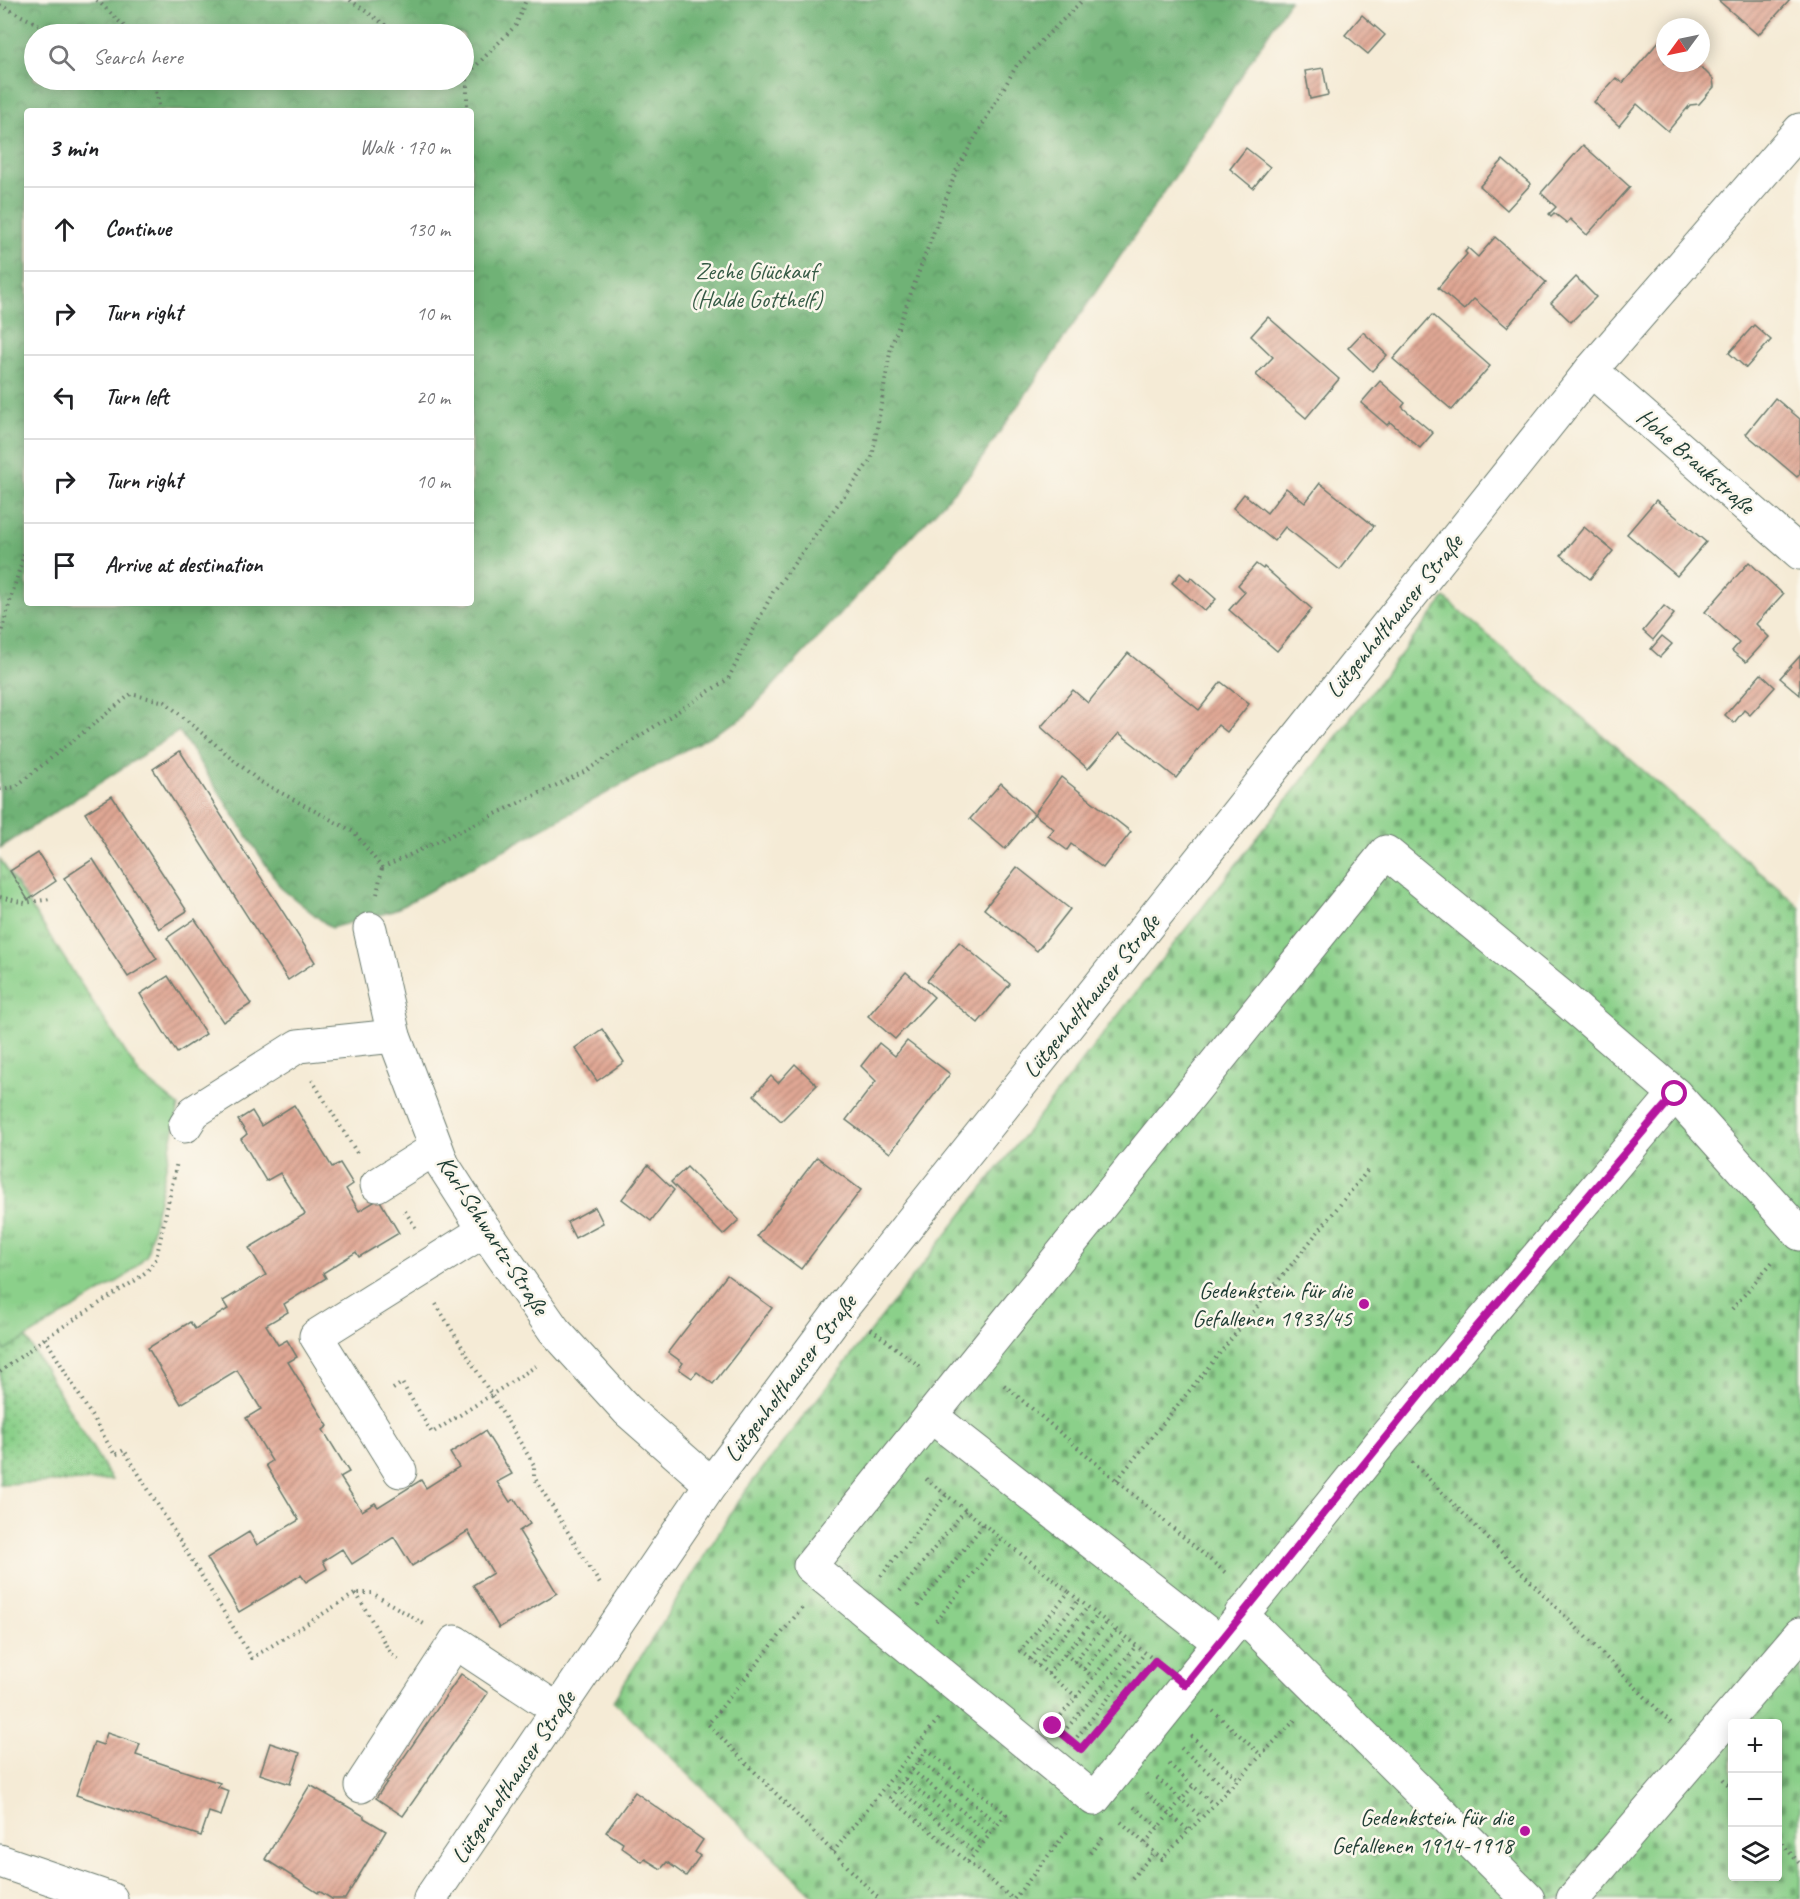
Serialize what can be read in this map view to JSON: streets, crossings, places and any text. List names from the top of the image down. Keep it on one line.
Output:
{"streets":{"street":["Hohe Braukstraße","Lütgenholthauser Straße","Karl-Schwartz-Straße"]},"crossings":[["Hohe Braukstraße","Lütgenholthauser Straße"],["Lütgenholthauser Straße","Karl-Schwartz-Straße"]],"parks":["Zeche Glückauf (Halde Gotthelf)"],"places":["Gedenkstein für die Gefallenen 1933/45","Gedenkstein für die Gefallenen 1914-1918"],"north":"bottom left","page":{"search":"Search here","heading":["3 min","Walk · 170 m"],"list":[["Continue","130 m"],["Turn right","10 m"],["Turn left","20 m"],["Turn right","10 m"],"Arrive at destination"],"map_buttons":["+","−"]}}
